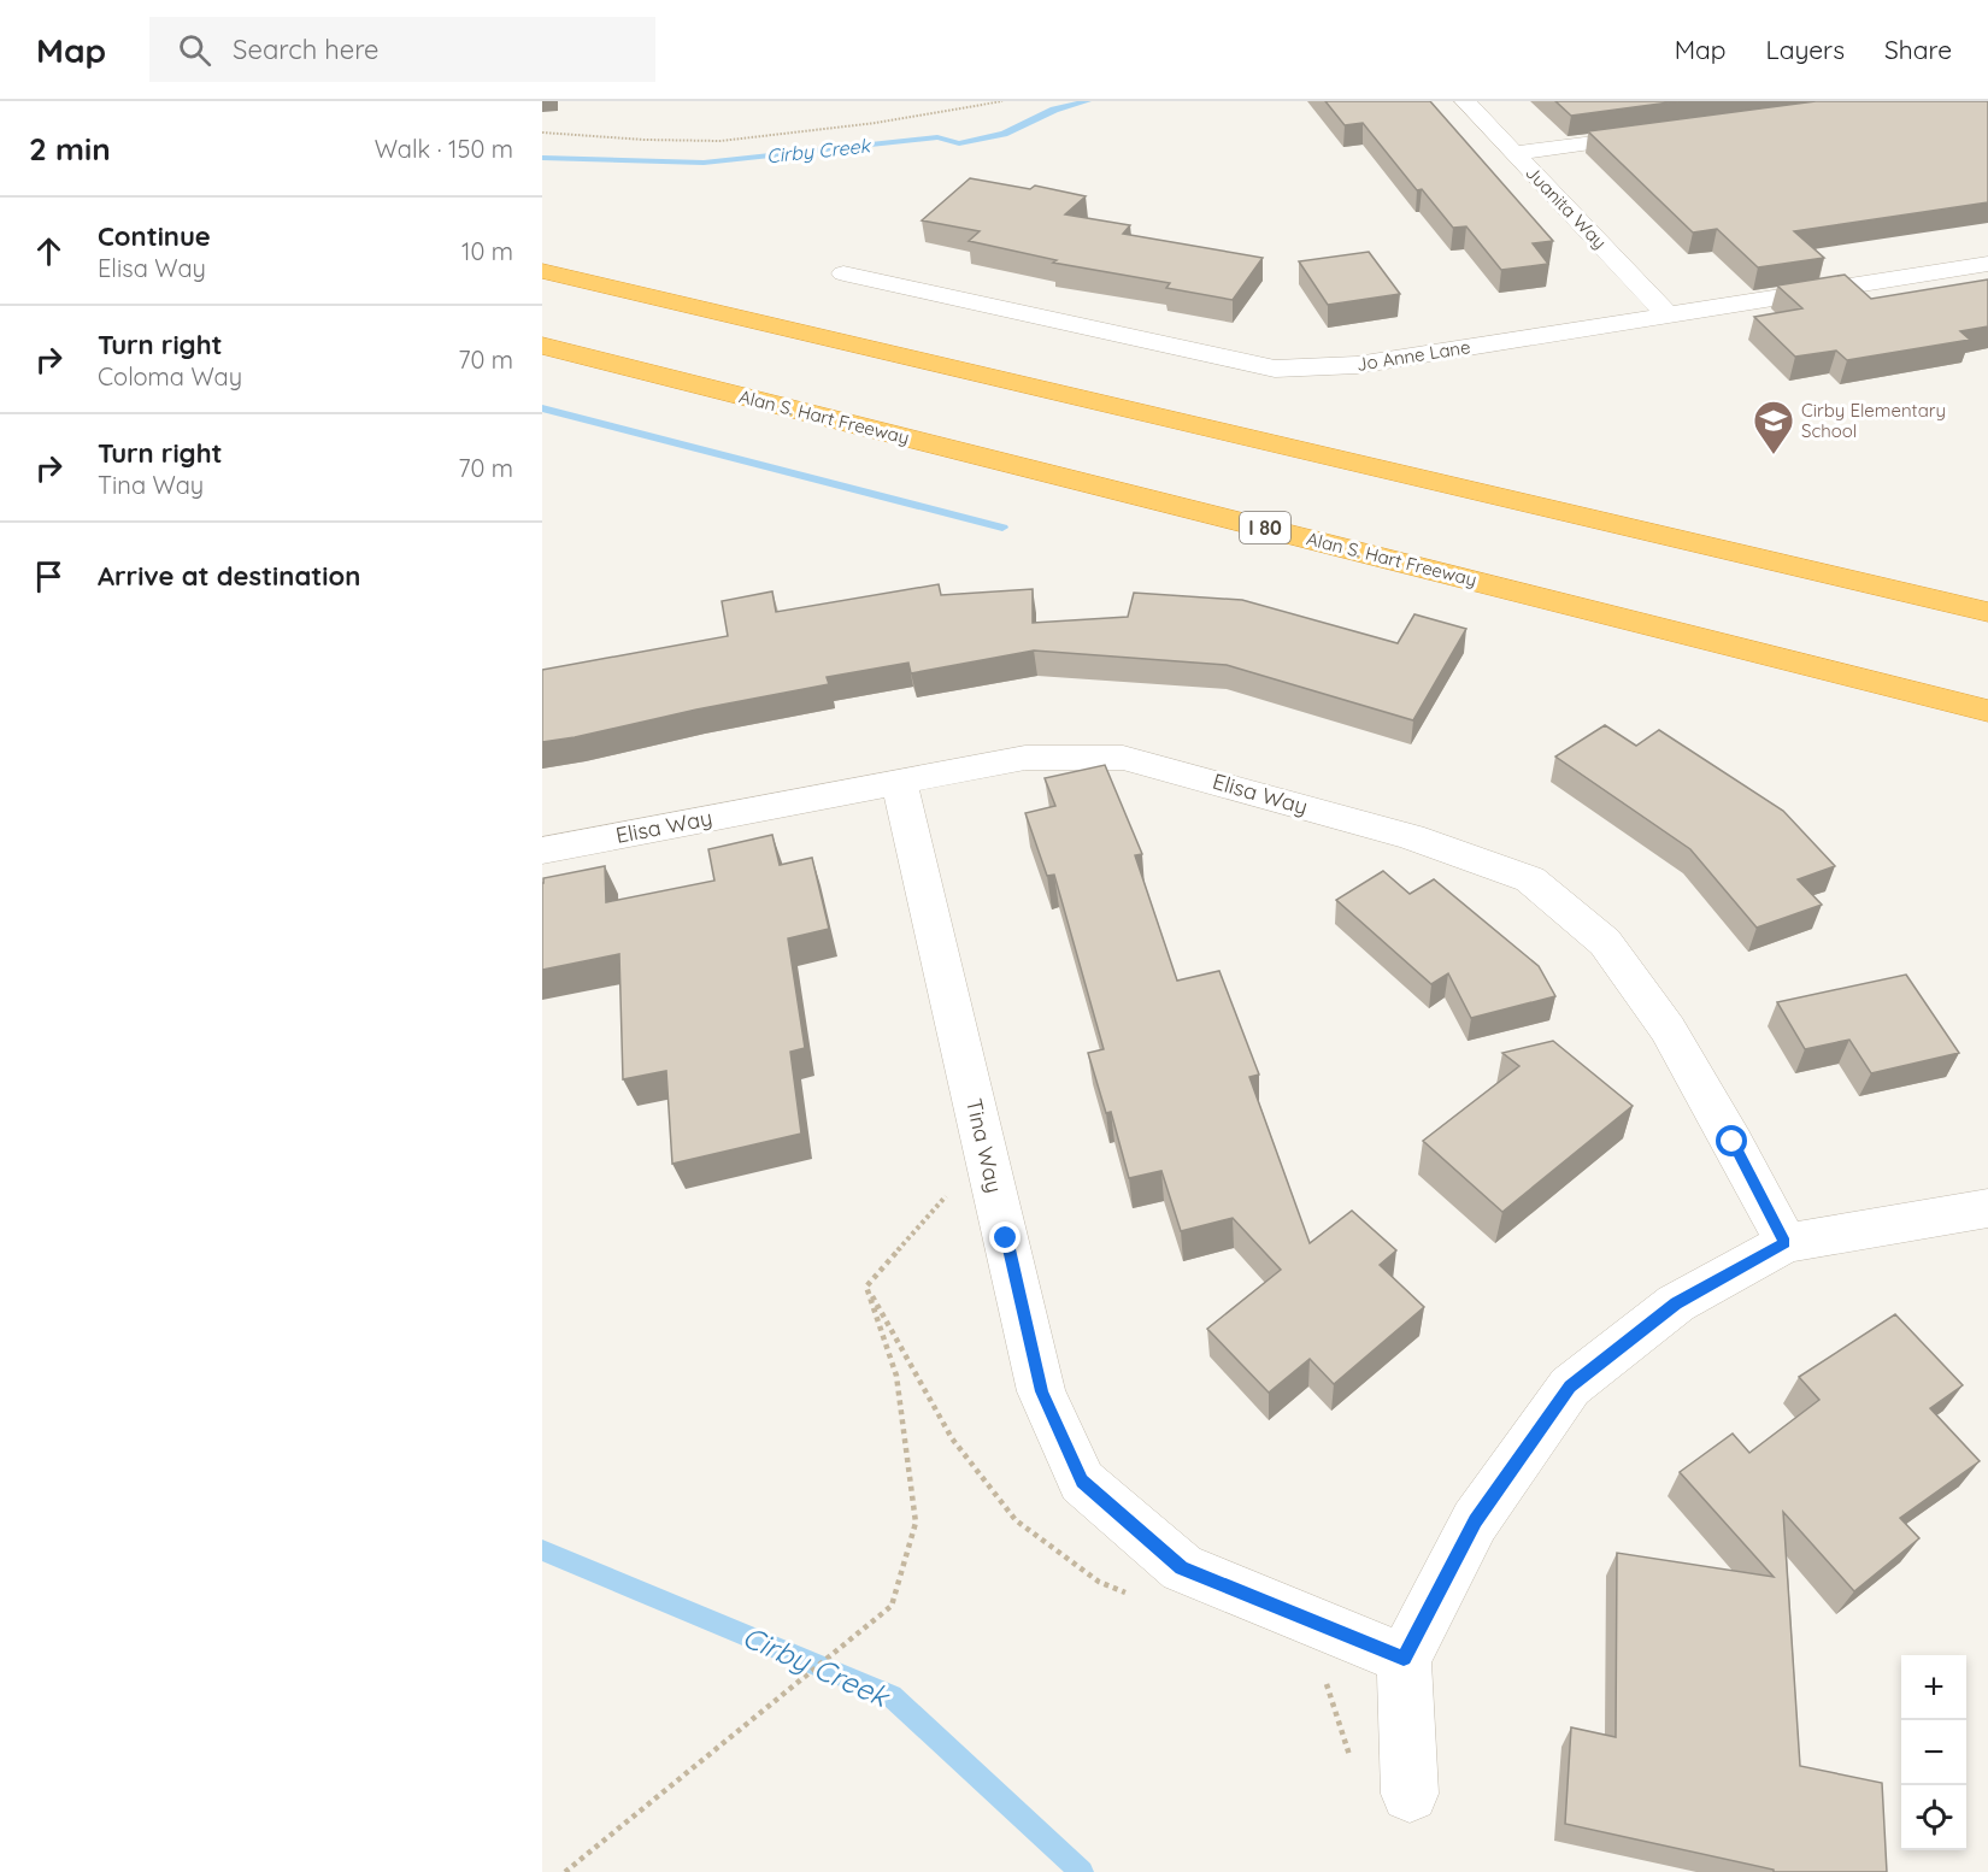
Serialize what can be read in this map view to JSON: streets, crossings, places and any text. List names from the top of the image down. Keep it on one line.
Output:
{"streets":{"highway":["Alan S. Hart Freeway","I 80"],"street":["Juanita Way","Jo Anne Lane","Elisa Way","Tina Way"]},"crossings":[["Juanita Way","Jo Anne Lane"],["Elisa Way","Tina Way"]],"water":["Cirby Creek"],"places":{"school or university":["Cirby Elementary School"]},"page":{"header":"Map","search":"Search here","nav":["Map","Layers","Share"],"heading":["2 min","Walk · 150 m"],"list":[["Continue","Elisa Way","10 m"],["Turn right","Coloma Way","70 m"],["Turn right","Tina Way","70 m"],"Arrive at destination"],"map_buttons":["+","−"]}}
